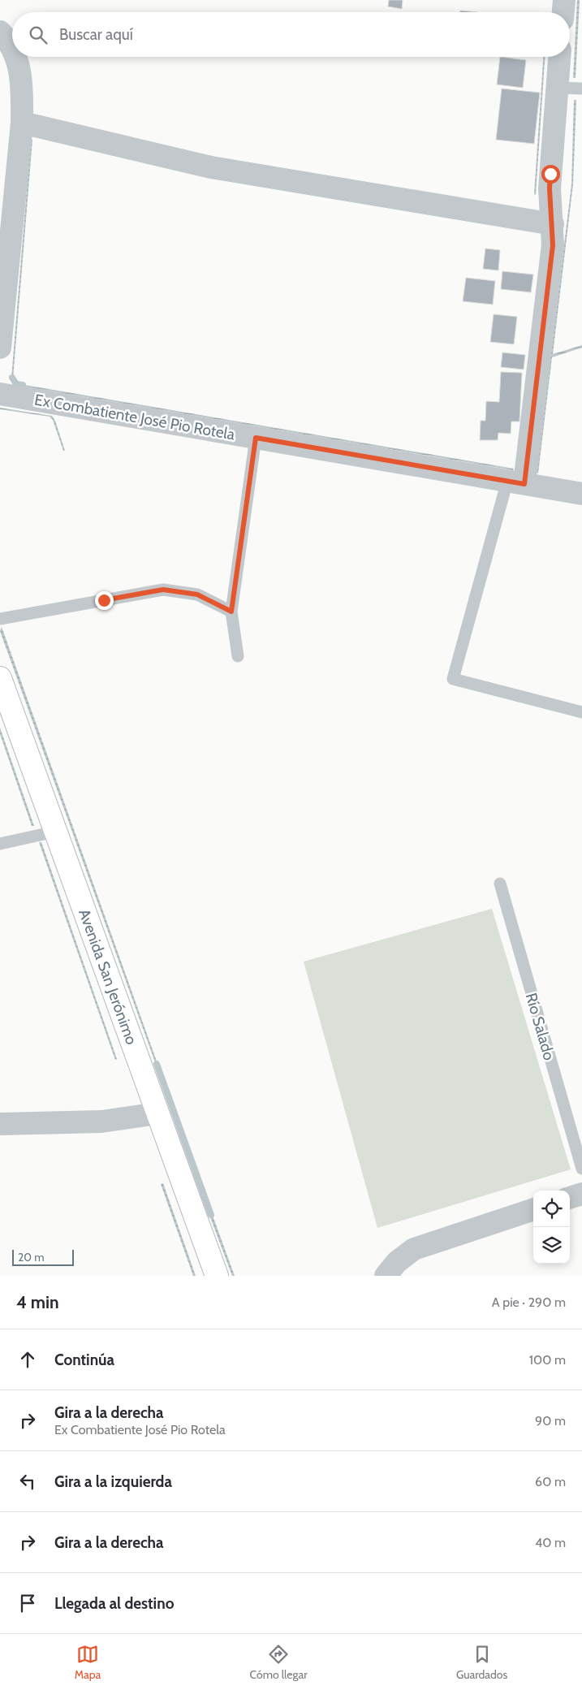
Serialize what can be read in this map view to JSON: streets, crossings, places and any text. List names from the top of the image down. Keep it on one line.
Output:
{"streets":{"street":["Ex Combatiente José Pio Rotela","Avenida San Jerónimo"],"lane":["Río Salado"]},"scale_bar":"20 m","page":{"search":"Buscar aquí","scale":"20 m","heading":["4 min","A pie · 290 m"],"list":[["Continúa","100 m"],["Gira a la derecha","Ex Combatiente José Pio Rotela","90 m"],["Gira a la izquierda","60 m"],["Gira a la derecha","40 m"],"Llegada al destino"],"nav":["Mapa","Cómo llegar","Guardados"]}}
